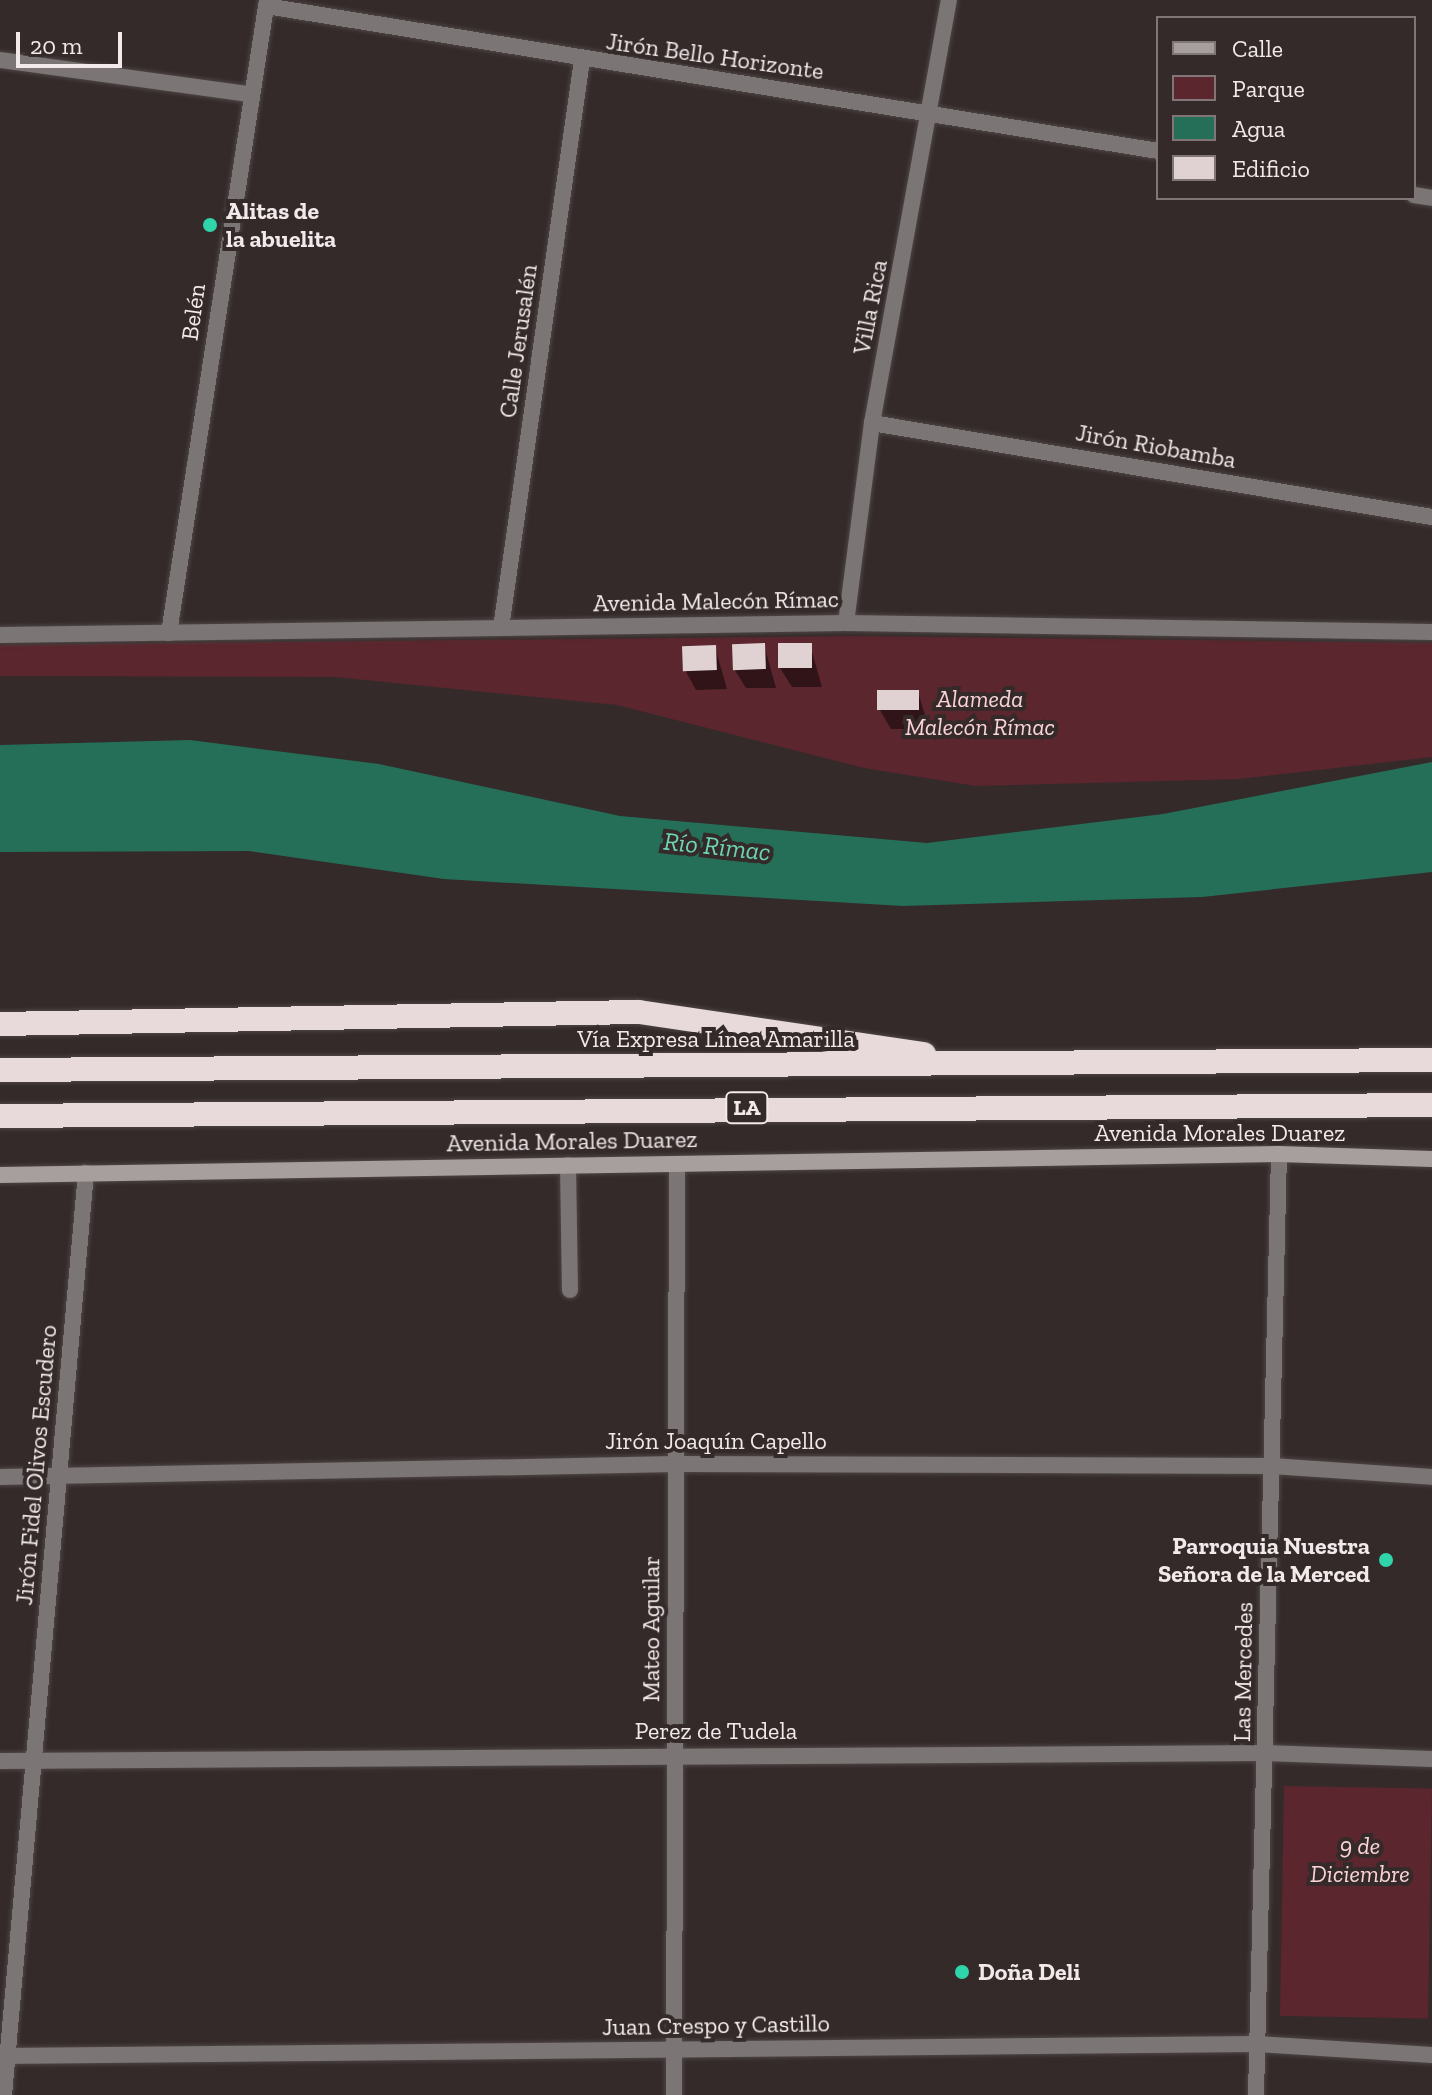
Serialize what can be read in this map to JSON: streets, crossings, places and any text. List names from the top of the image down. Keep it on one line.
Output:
{"streets":{"highway":["Vía Expresa Línea Amarilla","LA"],"main road":["Avenida Morales Duarez"],"street":["Jirón Bello Horizonte","Villa Rica","Belén","Calle Jerusalén","Jirón Riobamba","Avenida Malecón Rímac","Jirón Joaquín Capello","Jirón Fidel Olivos Escudero","Mateo Aguilar","Las Mercedes","Perez de Tudela","Juan Crespo y Castillo"]},"crossings":[["Jirón Bello Horizonte","Villa Rica"],["Jirón Bello Horizonte","Belén"],["Jirón Bello Horizonte","Calle Jerusalén"],["Villa Rica","Jirón Riobamba"],["Villa Rica","Avenida Malecón Rímac"],["Belén","Avenida Malecón Rímac"],["Calle Jerusalén","Avenida Malecón Rímac"],["Avenida Morales Duarez","Jirón Fidel Olivos Escudero"],["Avenida Morales Duarez","Mateo Aguilar"],["Avenida Morales Duarez","Las Mercedes"],["Jirón Joaquín Capello","Jirón Fidel Olivos Escudero"],["Jirón Joaquín Capello","Mateo Aguilar"],["Jirón Joaquín Capello","Las Mercedes"],["Jirón Fidel Olivos Escudero","Perez de Tudela"],["Jirón Fidel Olivos Escudero","Juan Crespo y Castillo"],["Mateo Aguilar","Perez de Tudela"],["Mateo Aguilar","Juan Crespo y Castillo"],["Las Mercedes","Perez de Tudela"],["Las Mercedes","Juan Crespo y Castillo"]],"water":["Río Rímac"],"parks":["Alameda Malecón Rímac","9 de Diciembre"],"places":["Alitas de la abuelita","Parroquia Nuestra Señora de la Merced","Doña Deli"],"legend":["Calle","Parque","Agua","Edificio"],"scale_bar":"20 m"}
